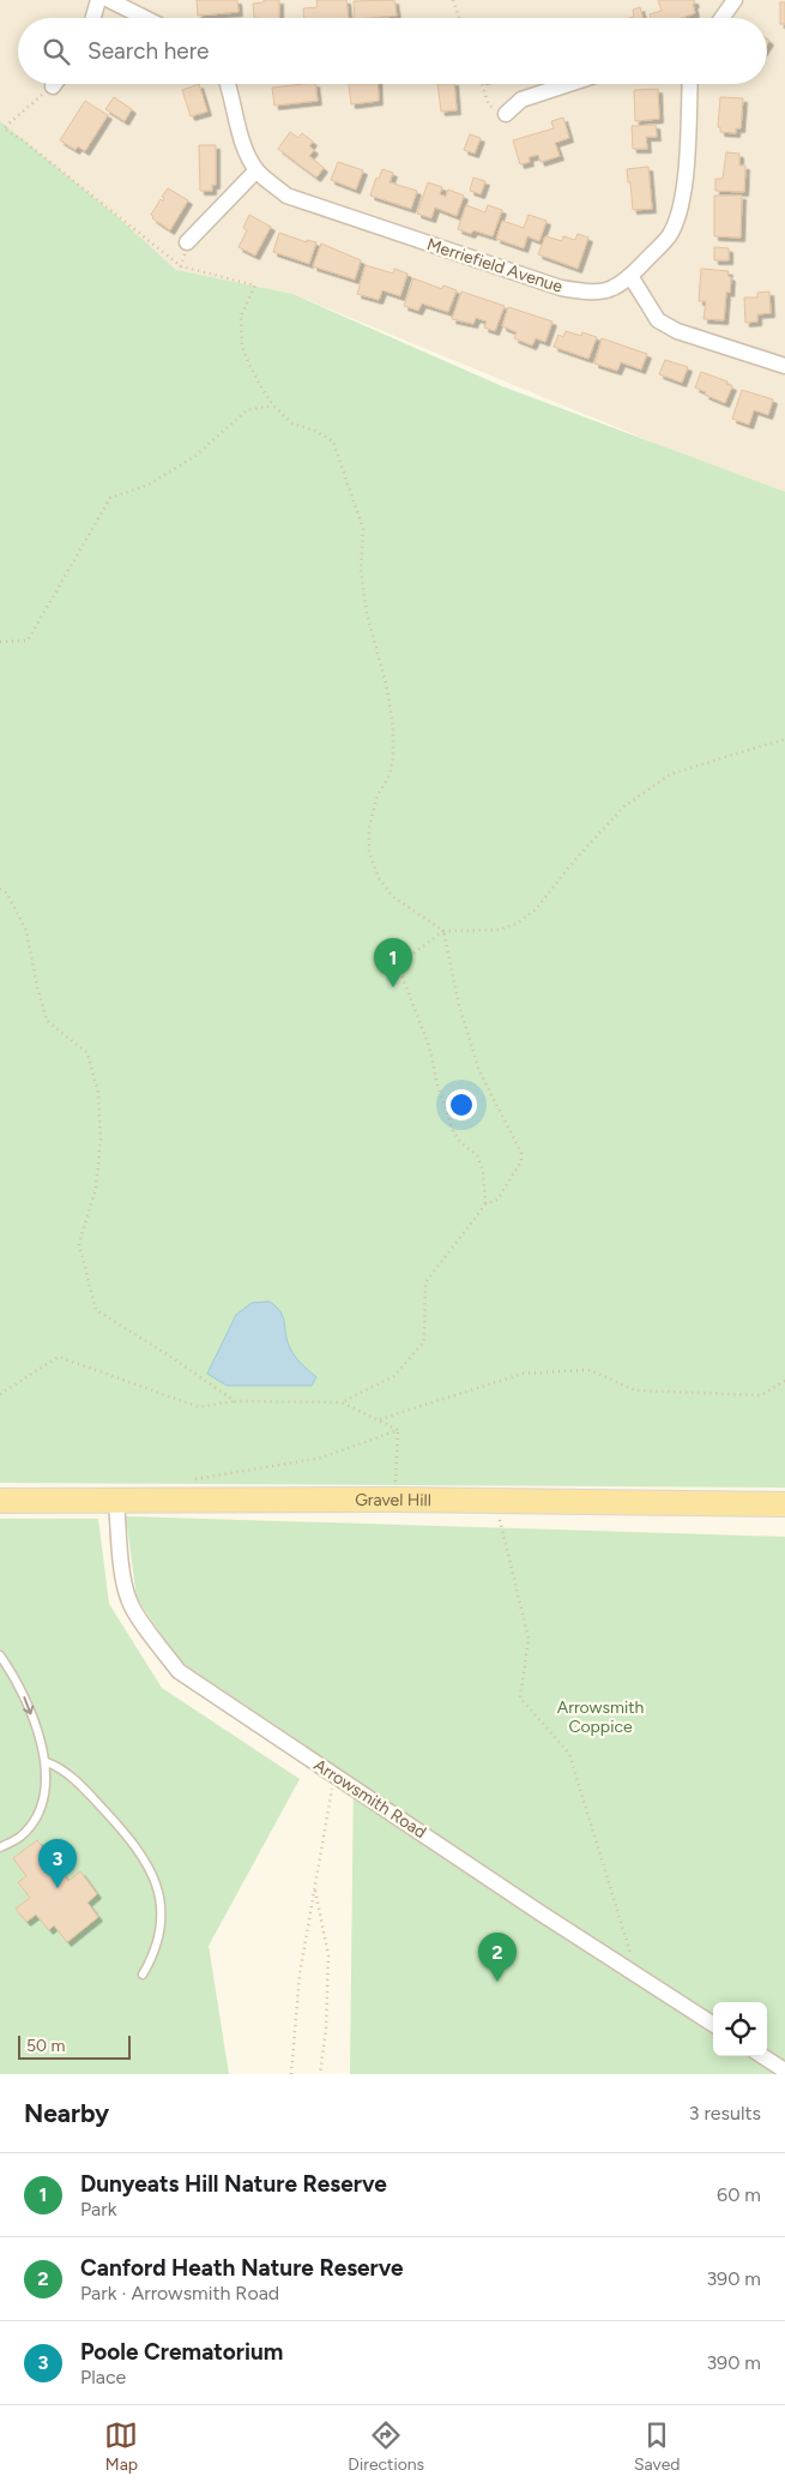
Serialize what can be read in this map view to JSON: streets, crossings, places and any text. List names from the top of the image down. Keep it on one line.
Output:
{"streets":{"main road":["Gravel Hill"],"street":["Merriefield Avenue","Arrowsmith Road"]},"crossings":[["Gravel Hill","Arrowsmith Road"]],"parks":["Arrowsmith Coppice"],"scale_bar":"50 m","page":{"search":"Search here","pins":["1","3","2"],"scale":"50 m","heading":["Nearby","3 results"],"list":[{"mark":"1","name":"Dunyeats Hill Nature Reserve","note":"Park","value":"60 m"},{"mark":"2","name":"Canford Heath Nature Reserve","note":"Park · Arrowsmith Road","value":"390 m"},{"mark":"3","name":"Poole Crematorium","note":"Place","value":"390 m"}],"nav":["Map","Directions","Saved"]}}
